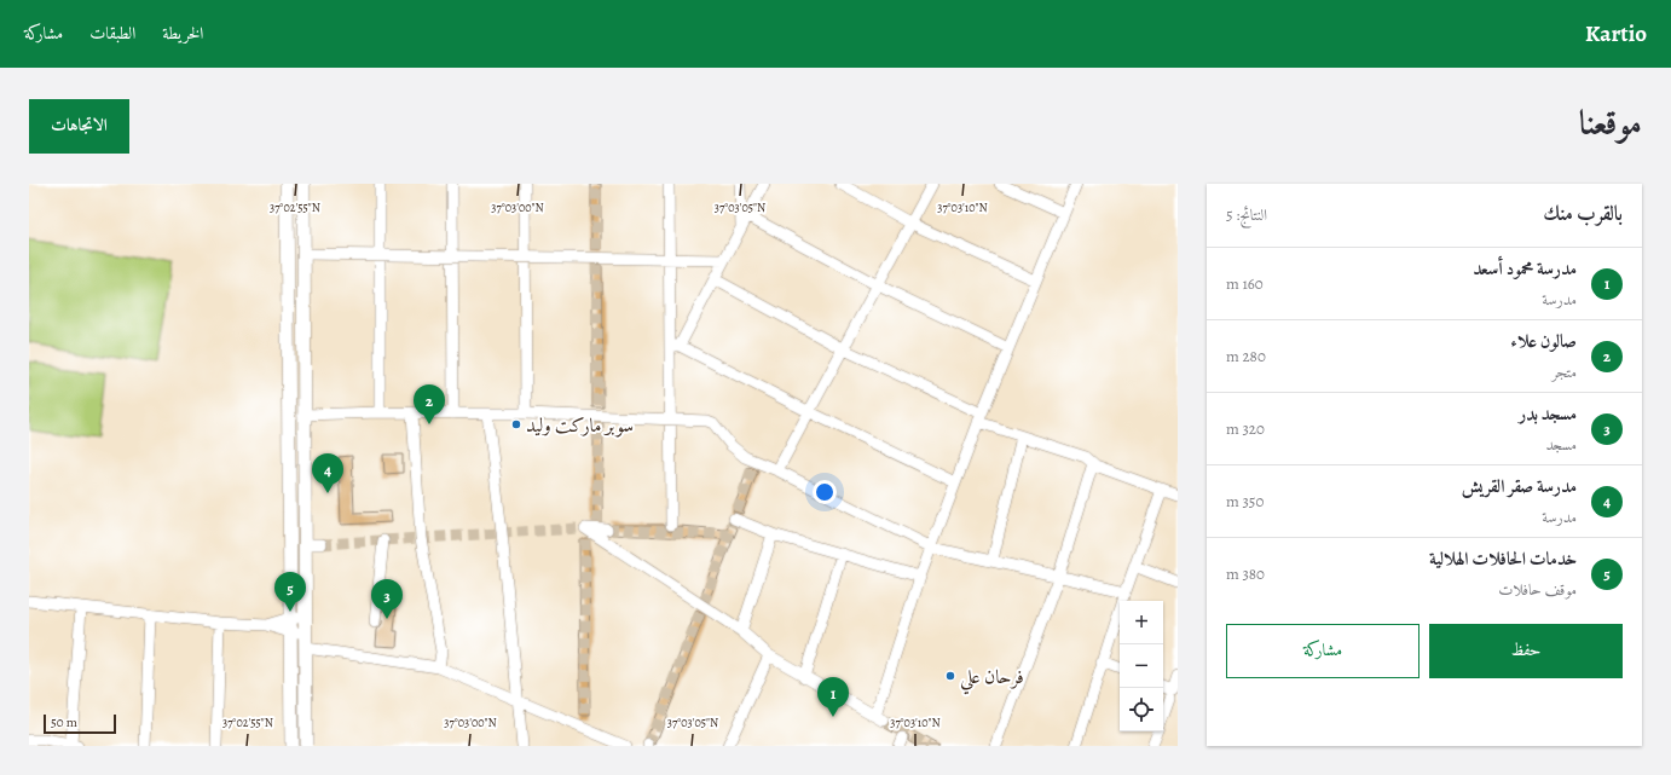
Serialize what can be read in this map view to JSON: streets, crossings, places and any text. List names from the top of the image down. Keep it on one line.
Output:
{"places":["سوبر ماركت وليد","فرحان علي"],"scale_bar":"50 m","page":{"header":"Kartio","nav":["الخريطة","الطبقات","مشاركة"],"title":"موقعنا","buttons":["الاتجاهات",["حفظ","مشاركة"]],"heading":["بالقرب منك","النتائج: 5"],"list":[{"mark":"1","name":"مدرسة محمود أسعد","note":"مدرسة","value":"160 m"},{"mark":"2","name":"صالون علاء","note":"متجر","value":"280 m"},{"mark":"3","name":"مسجد بدر","note":"مسجد","value":"320 m"},{"mark":"4","name":"مدرسة صقر القريش","note":"مدرسة","value":"350 m"},{"mark":"5","name":"خدمات الحافلات الهلالية","note":"موقف حافلات","value":"380 m"}],"pins":["2","4","5","3","1"],"map_buttons":["+","−"],"scale":"50 m"},"coordinates":["37°02'55\"N","37°03'00\"N","37°03'05\"N","37°03'10\"N"]}
